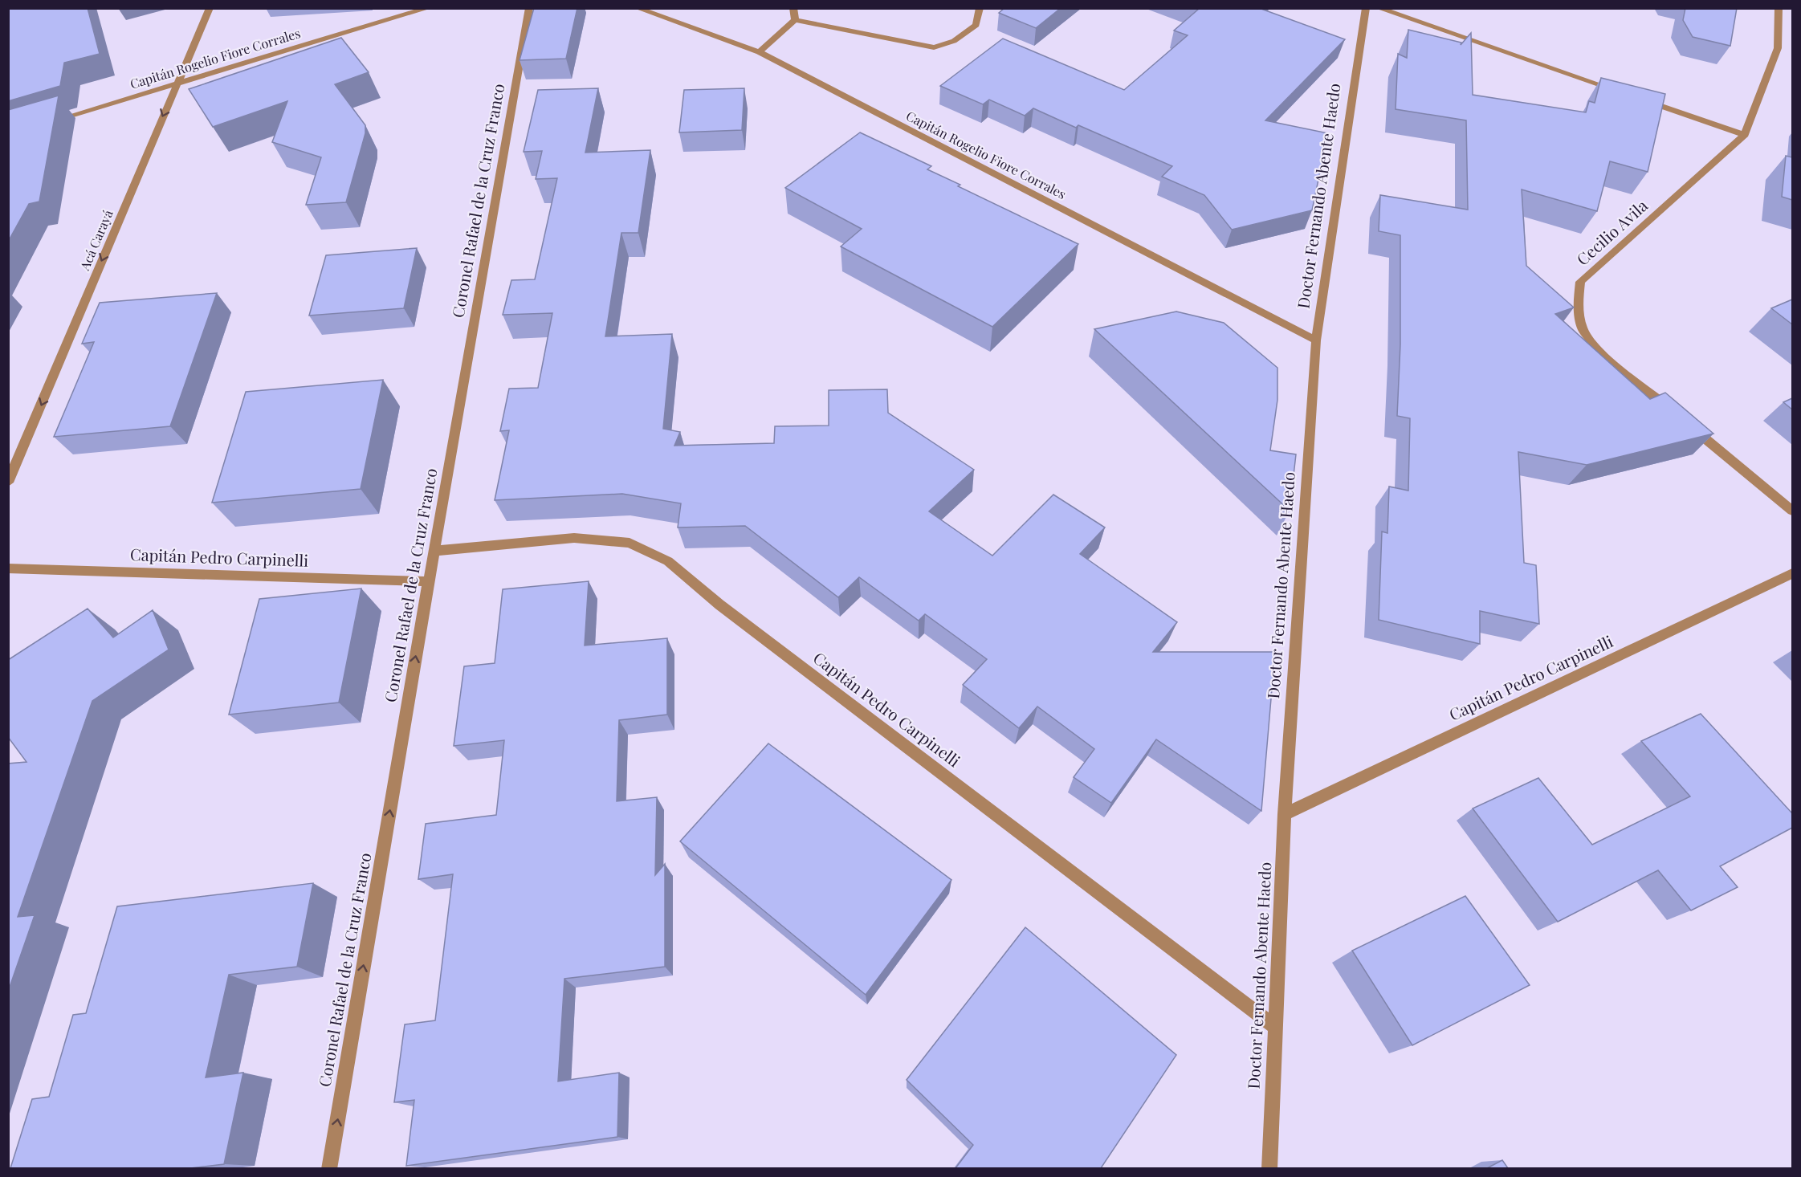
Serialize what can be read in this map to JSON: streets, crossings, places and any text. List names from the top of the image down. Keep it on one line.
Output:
{"streets":{"street":["Capitán Rogelio Fiore Corrales","Doctor Fernando Abente Haedo","Coronel Rafael de la Cruz Franco","Cecilio Avila","Acá Carayá","Capitán Pedro Carpinelli"]},"crossings":[["Capitán Rogelio Fiore Corrales","Doctor Fernando Abente Haedo"],["Capitán Rogelio Fiore Corrales","Acá Carayá"],["Doctor Fernando Abente Haedo","Capitán Pedro Carpinelli"],["Coronel Rafael de la Cruz Franco","Capitán Pedro Carpinelli"]],"one_way":["Coronel Rafael de la Cruz Franco","Acá Carayá"]}
